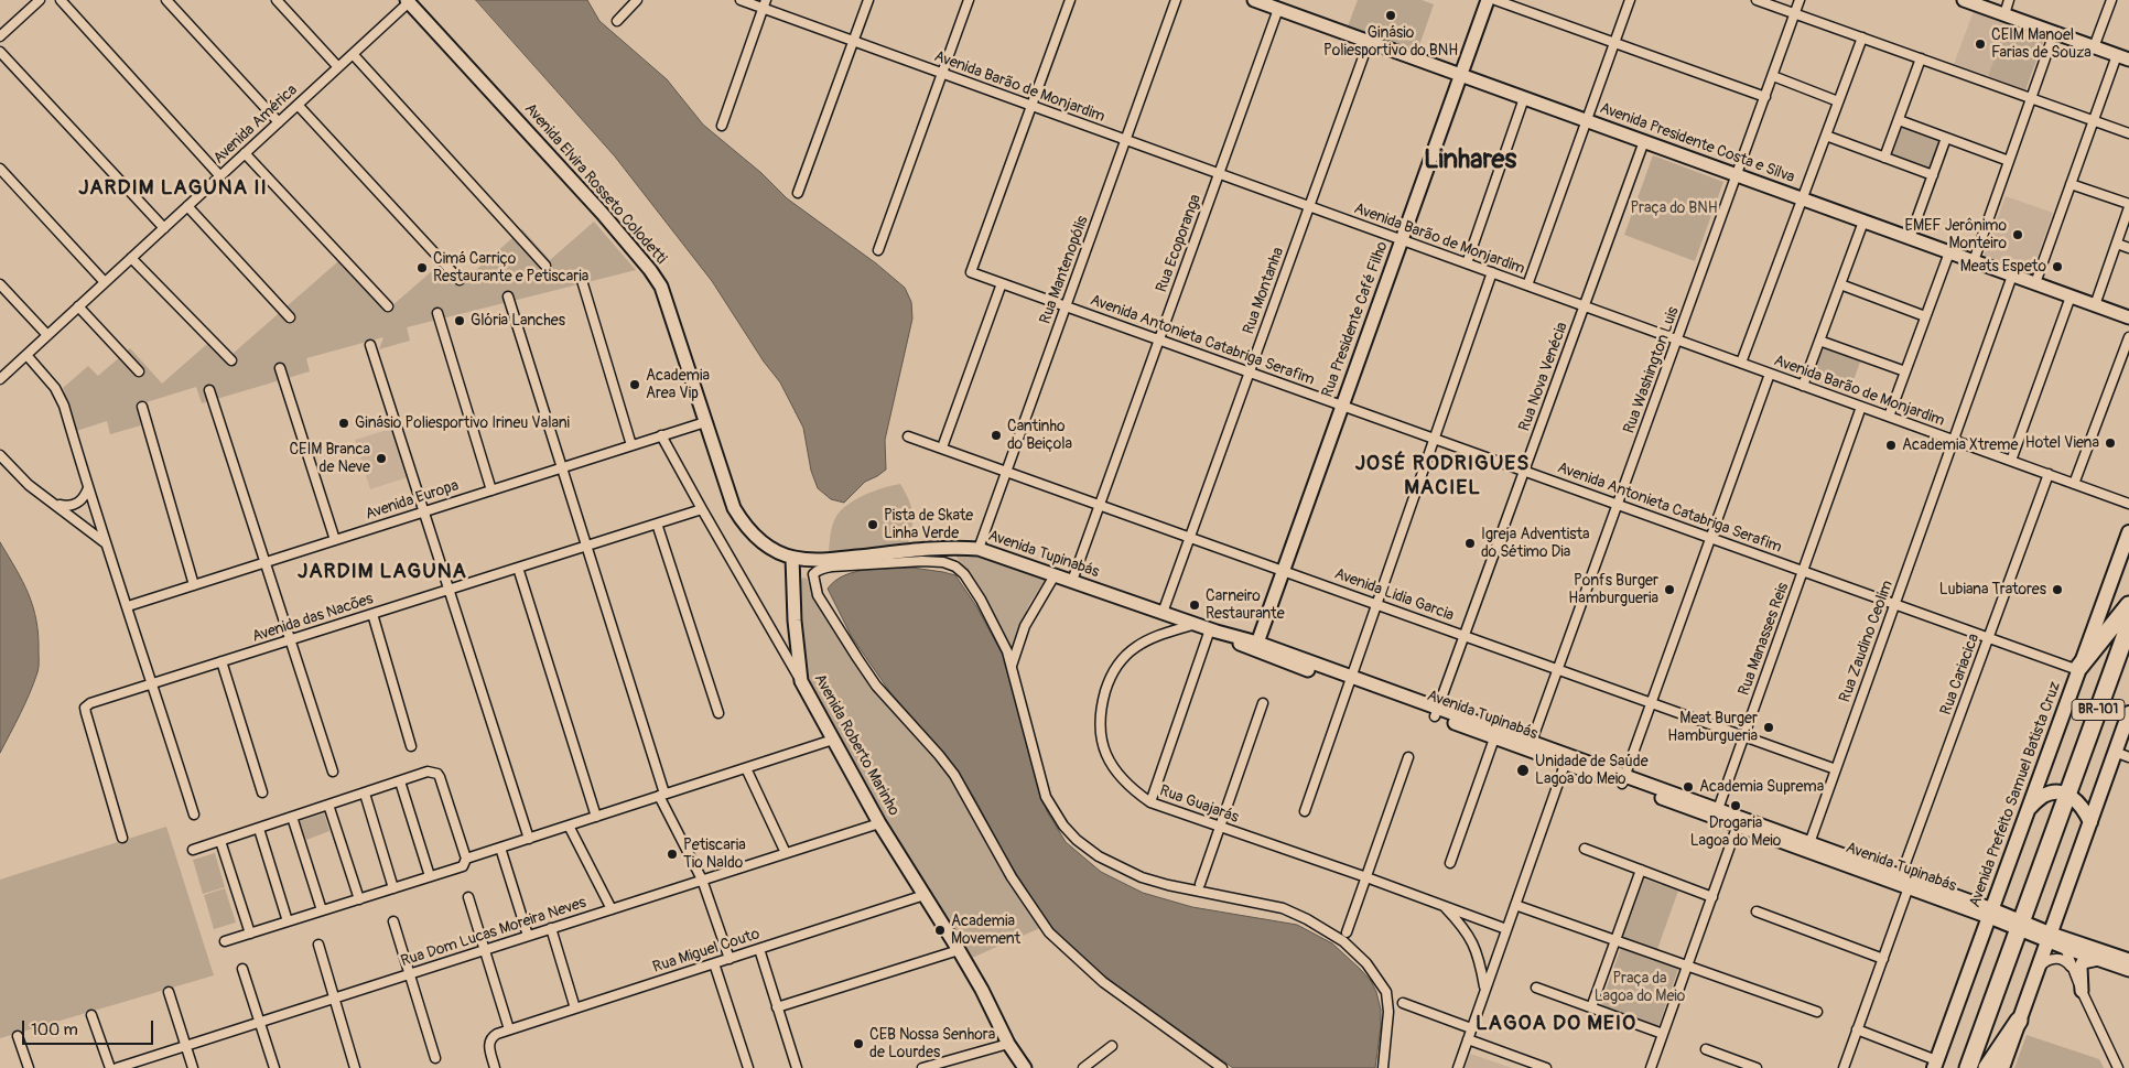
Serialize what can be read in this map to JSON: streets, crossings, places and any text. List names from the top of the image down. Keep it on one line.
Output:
{"streets":{"highway":["BR-101"],"main road":["Avenida Presidente Costa e Silva","Avenida Elvira Rosseto Colodetti","Rua Presidente Café Filho","Avenida Tupinabás","Avenida Roberto Marinho","Avenida Prefeito Samuel Batista Cruz"],"street":["Avenida Barão de Monjardim","Avenida América","Rua Ecoporanga","Rua Mantenopólis","Rua Montanha","Avenida Antonieta Catabriga Serafim","Rua Washington Luis","Rua Nova Venécia","Avenida Europa","Avenida Lidia Garcia","Avenida das Nacões","Rua Manasses Reis","Rua Zaudino Ceolim","Rua Cariacica","Rua Guajarás","Rua Dom Lucas Moreira Neves","Rua Miguel Couto"]},"crossings":[["Avenida Barão de Monjardim","Rua Ecoporanga"],["Avenida Barão de Monjardim","Rua Mantenopólis"],["Avenida Barão de Monjardim","Rua Montanha"],["Avenida Barão de Monjardim","Rua Presidente Café Filho"],["Avenida Barão de Monjardim","Avenida Antonieta Catabriga Serafim"],["Avenida Barão de Monjardim","Rua Washington Luis"],["Avenida Barão de Monjardim","Rua Nova Venécia"],["Avenida Barão de Monjardim","Rua Manasses Reis"],["Avenida Barão de Monjardim","Rua Zaudino Ceolim"],["Avenida Barão de Monjardim","Rua Cariacica"],["Avenida América","Avenida Elvira Rosseto Colodetti"],["Avenida Presidente Costa e Silva","Rua Ecoporanga"],["Avenida Presidente Costa e Silva","Rua Montanha"],["Avenida Presidente Costa e Silva","Rua Presidente Café Filho"],["Avenida Presidente Costa e Silva","Rua Washington Luis"],["Avenida Presidente Costa e Silva","Rua Nova Venécia"],["Avenida Presidente Costa e Silva","Rua Zaudino Ceolim"],["Avenida Elvira Rosseto Colodetti","Avenida Europa"],["Avenida Elvira Rosseto Colodetti","Avenida Tupinabás"],["Rua Ecoporanga","Avenida Antonieta Catabriga Serafim"],["Rua Ecoporanga","Avenida Tupinabás"],["Rua Ecoporanga","Avenida Lidia Garcia"],["Rua Mantenopólis","Avenida Antonieta Catabriga Serafim"],["Rua Mantenopólis","Avenida Tupinabás"],["Rua Mantenopólis","Avenida Lidia Garcia"],["Rua Montanha","Avenida Antonieta Catabriga Serafim"],["Rua Montanha","Avenida Tupinabás"],["Rua Montanha","Avenida Lidia Garcia"],["Rua Presidente Café Filho","Avenida Antonieta Catabriga Serafim"],["Rua Presidente Café Filho","Avenida Tupinabás"],["Rua Presidente Café Filho","Avenida Lidia Garcia"],["Avenida Antonieta Catabriga Serafim","Rua Washington Luis"],["Avenida Antonieta Catabriga Serafim","Rua Nova Venécia"],["Avenida Antonieta Catabriga Serafim","Rua Manasses Reis"],["Avenida Antonieta Catabriga Serafim","Rua Zaudino Ceolim"],["Avenida Antonieta Catabriga Serafim","Rua Cariacica"],["Avenida Antonieta Catabriga Serafim","Avenida Prefeito Samuel Batista Cruz"],["Rua Washington Luis","Avenida Tupinabás"],["Rua Washington Luis","Avenida Lidia Garcia"],["Rua Nova Venécia","Avenida Tupinabás"],["Rua Nova Venécia","Avenida Lidia Garcia"],["Avenida Europa","Avenida Tupinabás"],["Avenida Europa","Avenida Roberto Marinho"],["Avenida Tupinabás","Rua Manasses Reis"],["Avenida Tupinabás","Rua Zaudino Ceolim"],["Avenida Tupinabás","Rua Cariacica"],["Avenida Tupinabás","BR-101"],["Avenida Tupinabás","Avenida Prefeito Samuel Batista Cruz"],["Avenida Tupinabás","Rua Guajarás"],["Avenida Lidia Garcia","Rua Manasses Reis"],["Avenida Lidia Garcia","Rua Zaudino Ceolim"],["Avenida das Nacões","Avenida Roberto Marinho"],["Avenida Roberto Marinho","Rua Dom Lucas Moreira Neves"],["Avenida Roberto Marinho","Rua Miguel Couto"]],"districts":["Linhares","JARDIM LAGUNA II","JOSÉ RODRIGUES MACIEL","JARDIM LAGUNA","LAGOA DO MEIO"],"parks":["Praça do BNH","Praça da Lagoa do Meio"],"places":["Ginásio Poliesportivo do BNH","CEIM Manoel Farias de Souza","EMEF Jerônimo Monteiro","Meats Espeto","Cimá Carriço Restaurante e Petiscaria","Glória Lanches","Academia Area Vip","Ginásio Poliesportivo Irineu Valani","Cantinho do Beiçola","Hotel Viena","Academia Xtreme","CEIM Branca de Neve","Pista de Skate Linha Verde","Igreja Adventista do Sétimo Dia","Ponfs Burger Hamburgueria","Lubiana Tratores","Carneiro Restaurante","Meat Burger Hamburgueria","Unidade de Saúde Lagoa do Meio","Academia Suprema","Drogaria Lagoa do Meio","Petiscaria Tio Naldo","Academia Movement","CEB Nossa Senhora de Lourdes"],"scale_bar":"100 m"}
